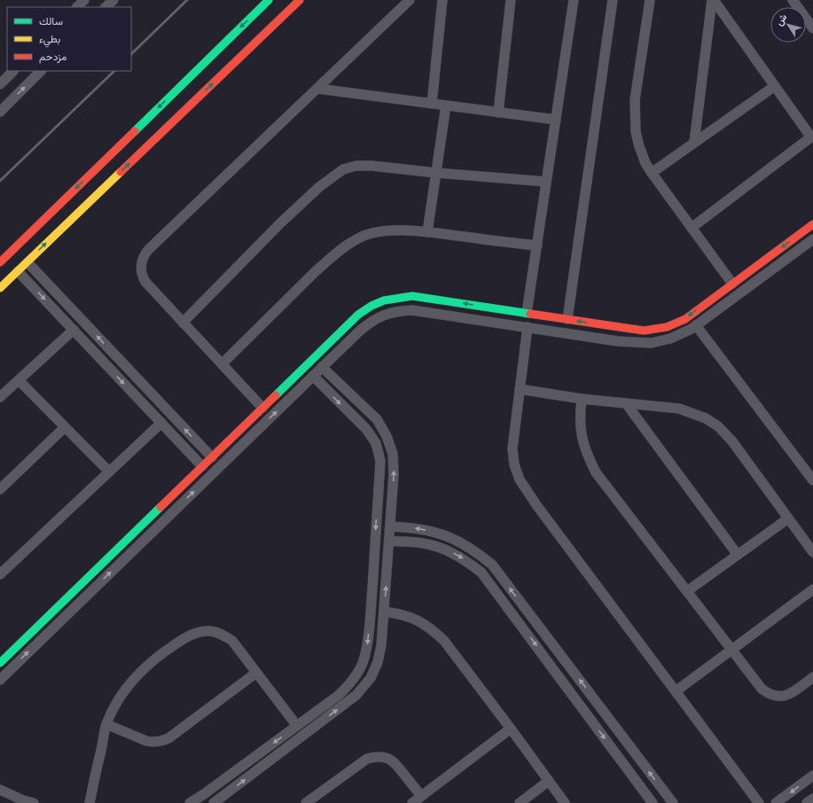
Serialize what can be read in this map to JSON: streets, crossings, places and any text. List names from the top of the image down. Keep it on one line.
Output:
{"legend":["سالك","بطيء","مزدحم"],"north":"top left"}
